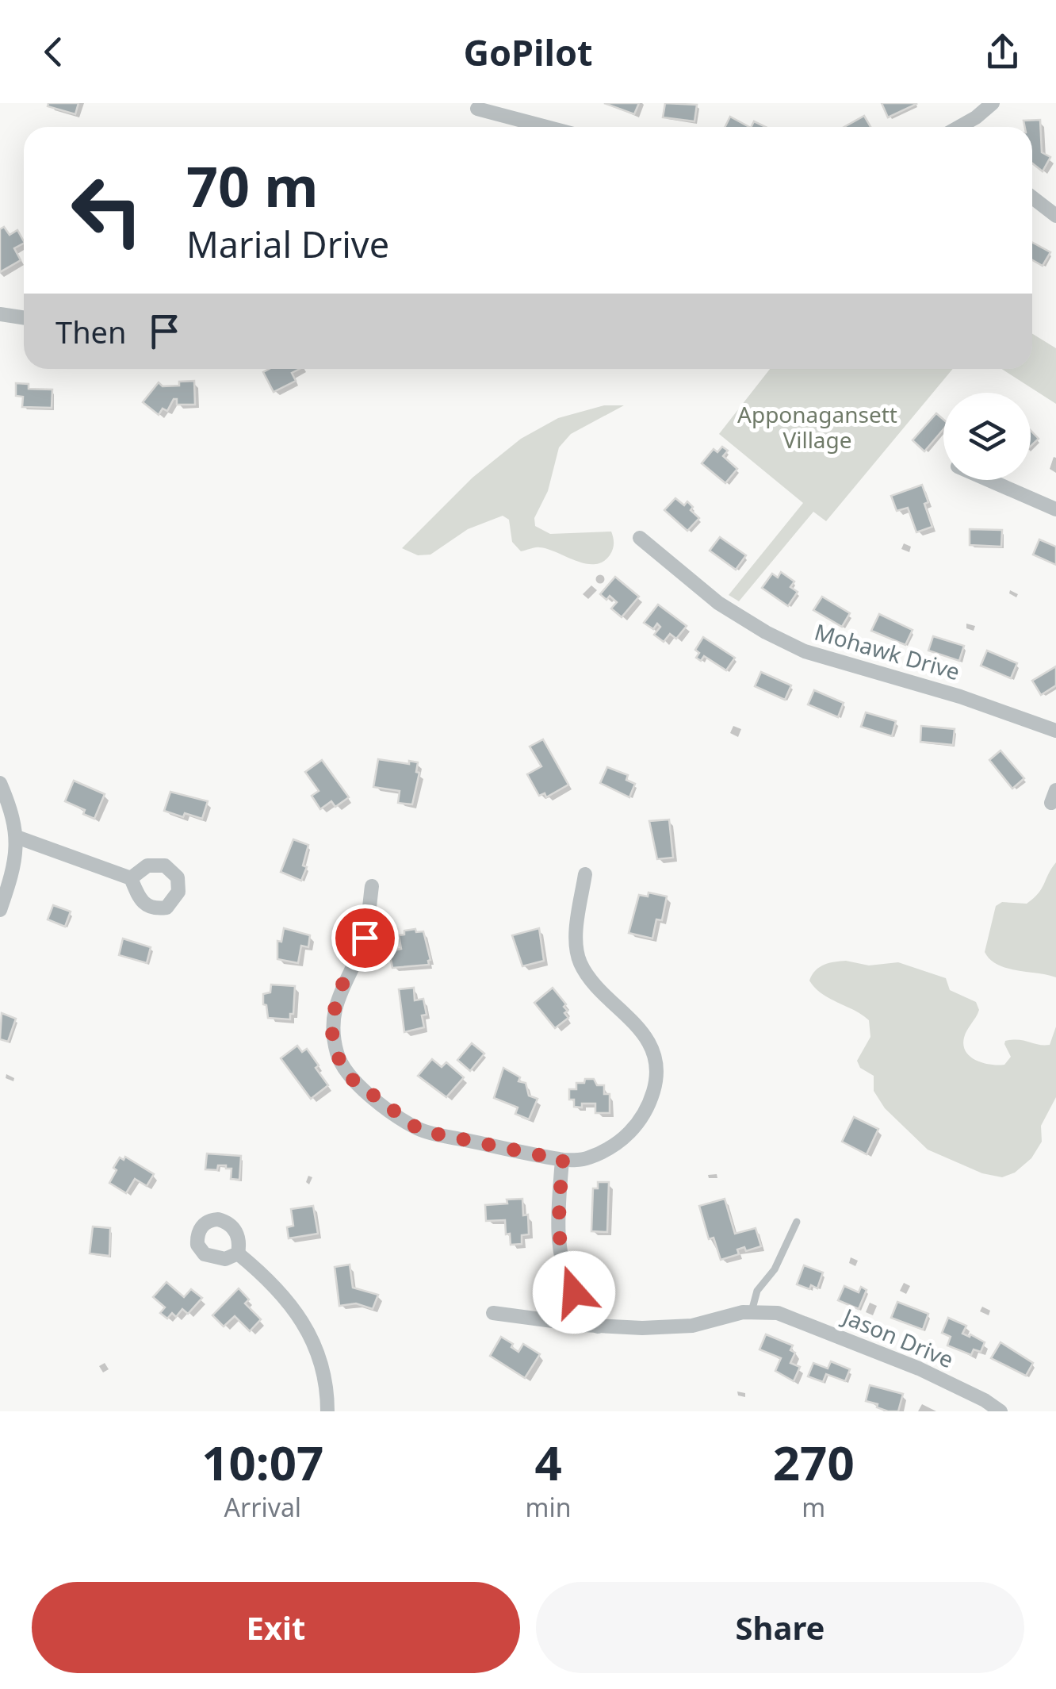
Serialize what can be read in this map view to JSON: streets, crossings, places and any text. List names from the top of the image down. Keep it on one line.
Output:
{"streets":{"street":["Mohawk Drive","Jason Drive"]},"parks":["Apponagansett Village"],"page":{"header":"GoPilot","turn":["70 m","Marial Drive"],"then":"Then","eta":["10:07","Arrival","4","min","270","m"],"buttons":["Exit","Share"]}}
